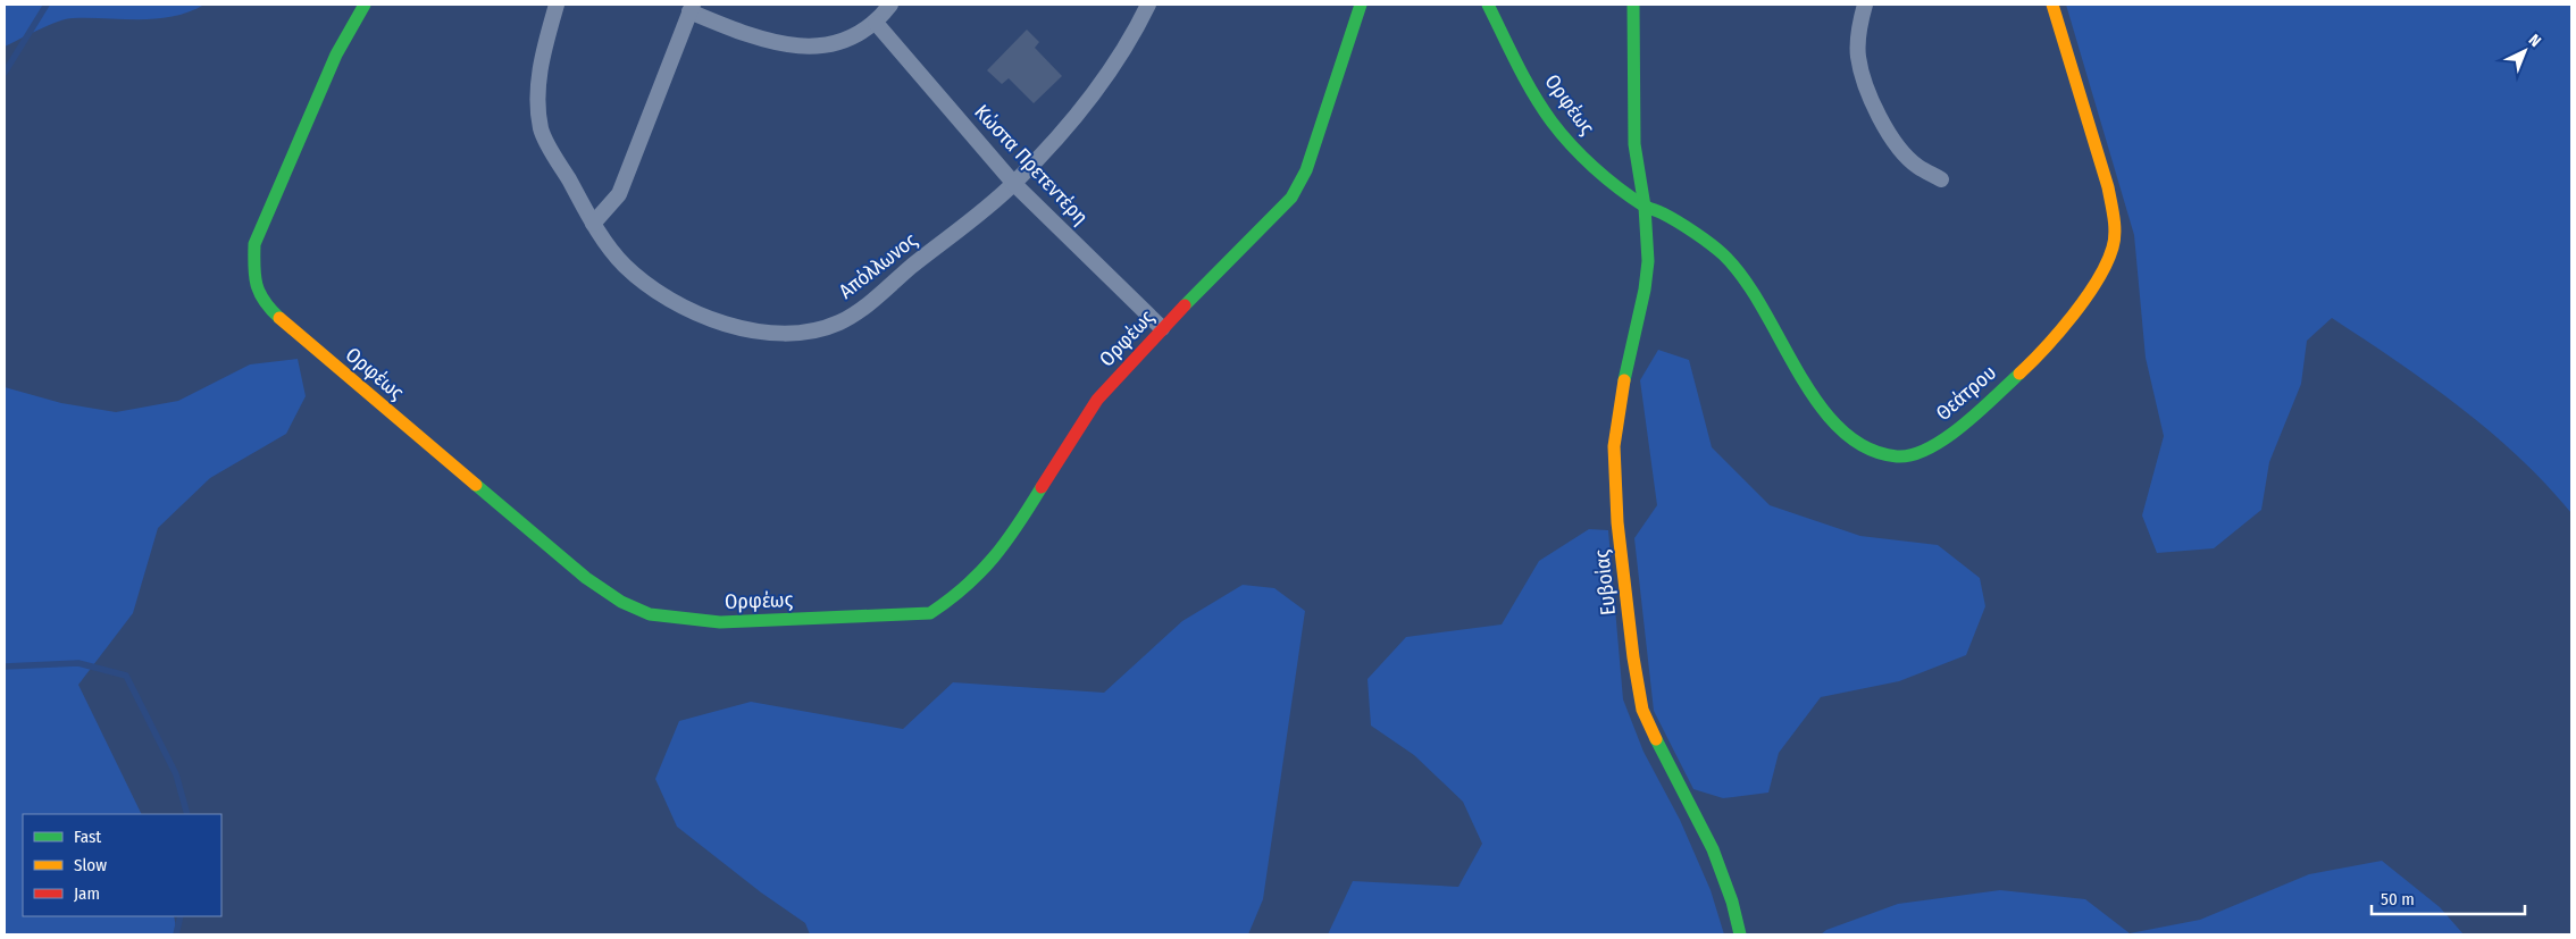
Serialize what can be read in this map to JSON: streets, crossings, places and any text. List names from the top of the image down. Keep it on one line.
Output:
{"streets":{"street":["Ορφέως","Κώστα Πρετεντέρη","Απόλλωνος","Θεάτρου","Ευβοίας"]},"crossings":[["Ορφέως","Κώστα Πρετεντέρη"],["Ορφέως","Θεάτρου"],["Ορφέως","Ευβοίας"],["Κώστα Πρετεντέρη","Απόλλωνος"],["Θεάτρου","Ευβοίας"]],"legend":["Fast","Slow","Jam"],"scale_bar":"50 m","north":"top right"}
